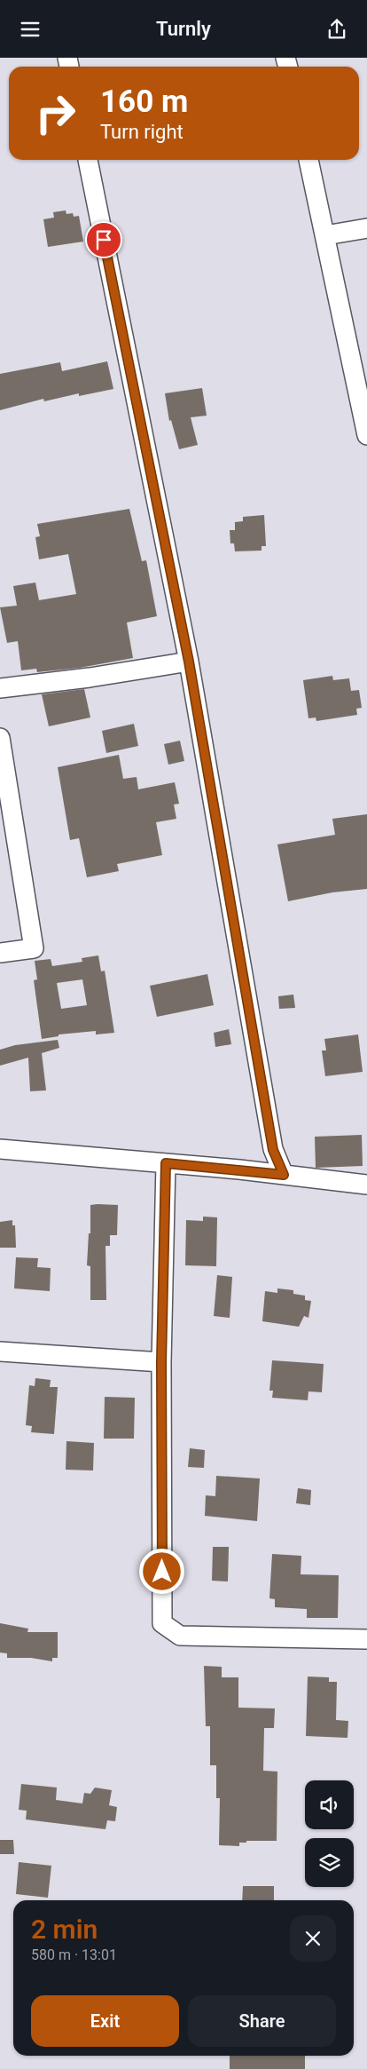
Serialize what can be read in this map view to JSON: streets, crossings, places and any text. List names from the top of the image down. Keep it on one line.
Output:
{"page":{"header":"Turnly","turn":["160 m","Turn right"],"heading":["2 min","580 m · 13:01"],"buttons":["Exit","Share"]}}
